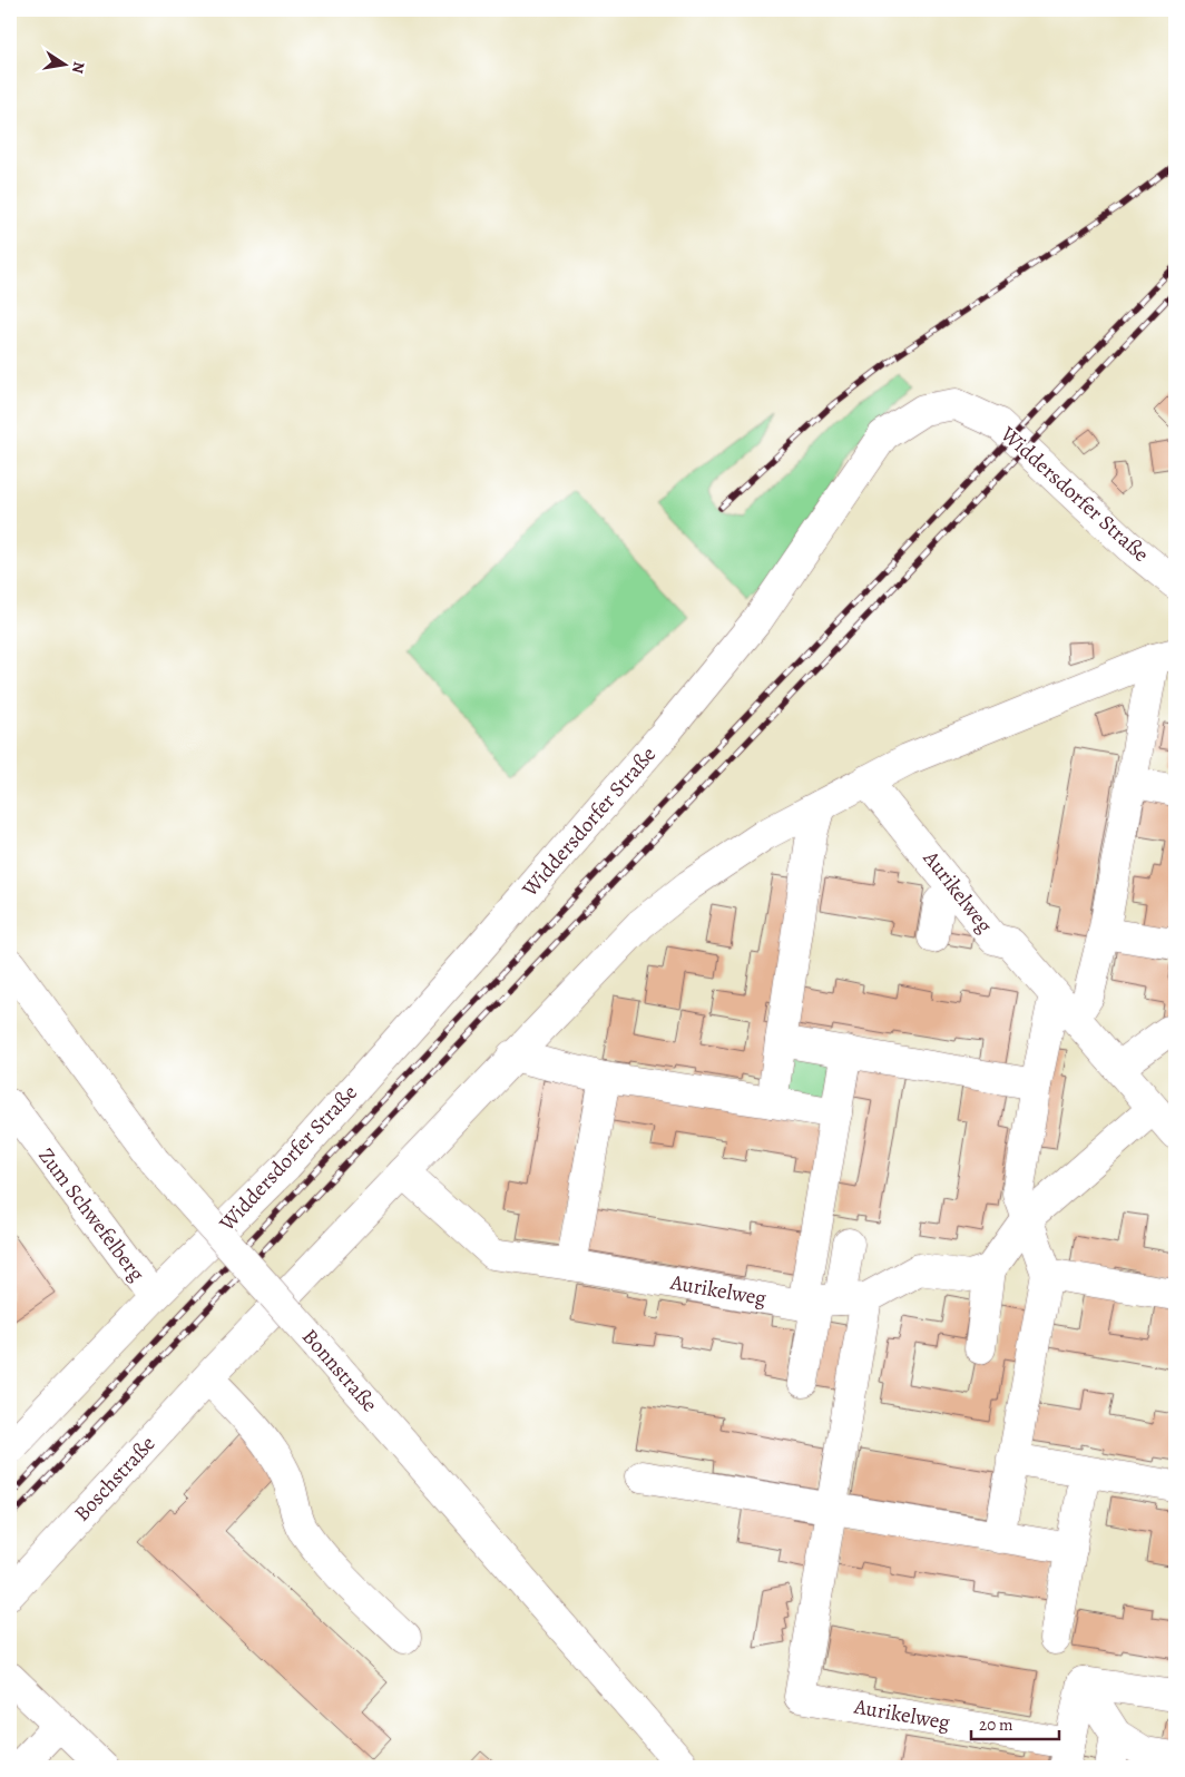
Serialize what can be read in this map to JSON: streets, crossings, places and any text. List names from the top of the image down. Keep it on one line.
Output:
{"streets":{"street":["Widdersdorfer Straße","Aurikelweg","Zum Schwefelberg","Bonnstraße","Boschstraße"]},"crossings":[["Widdersdorfer Straße","Zum Schwefelberg"]],"scale_bar":"20 m","north":"right"}
